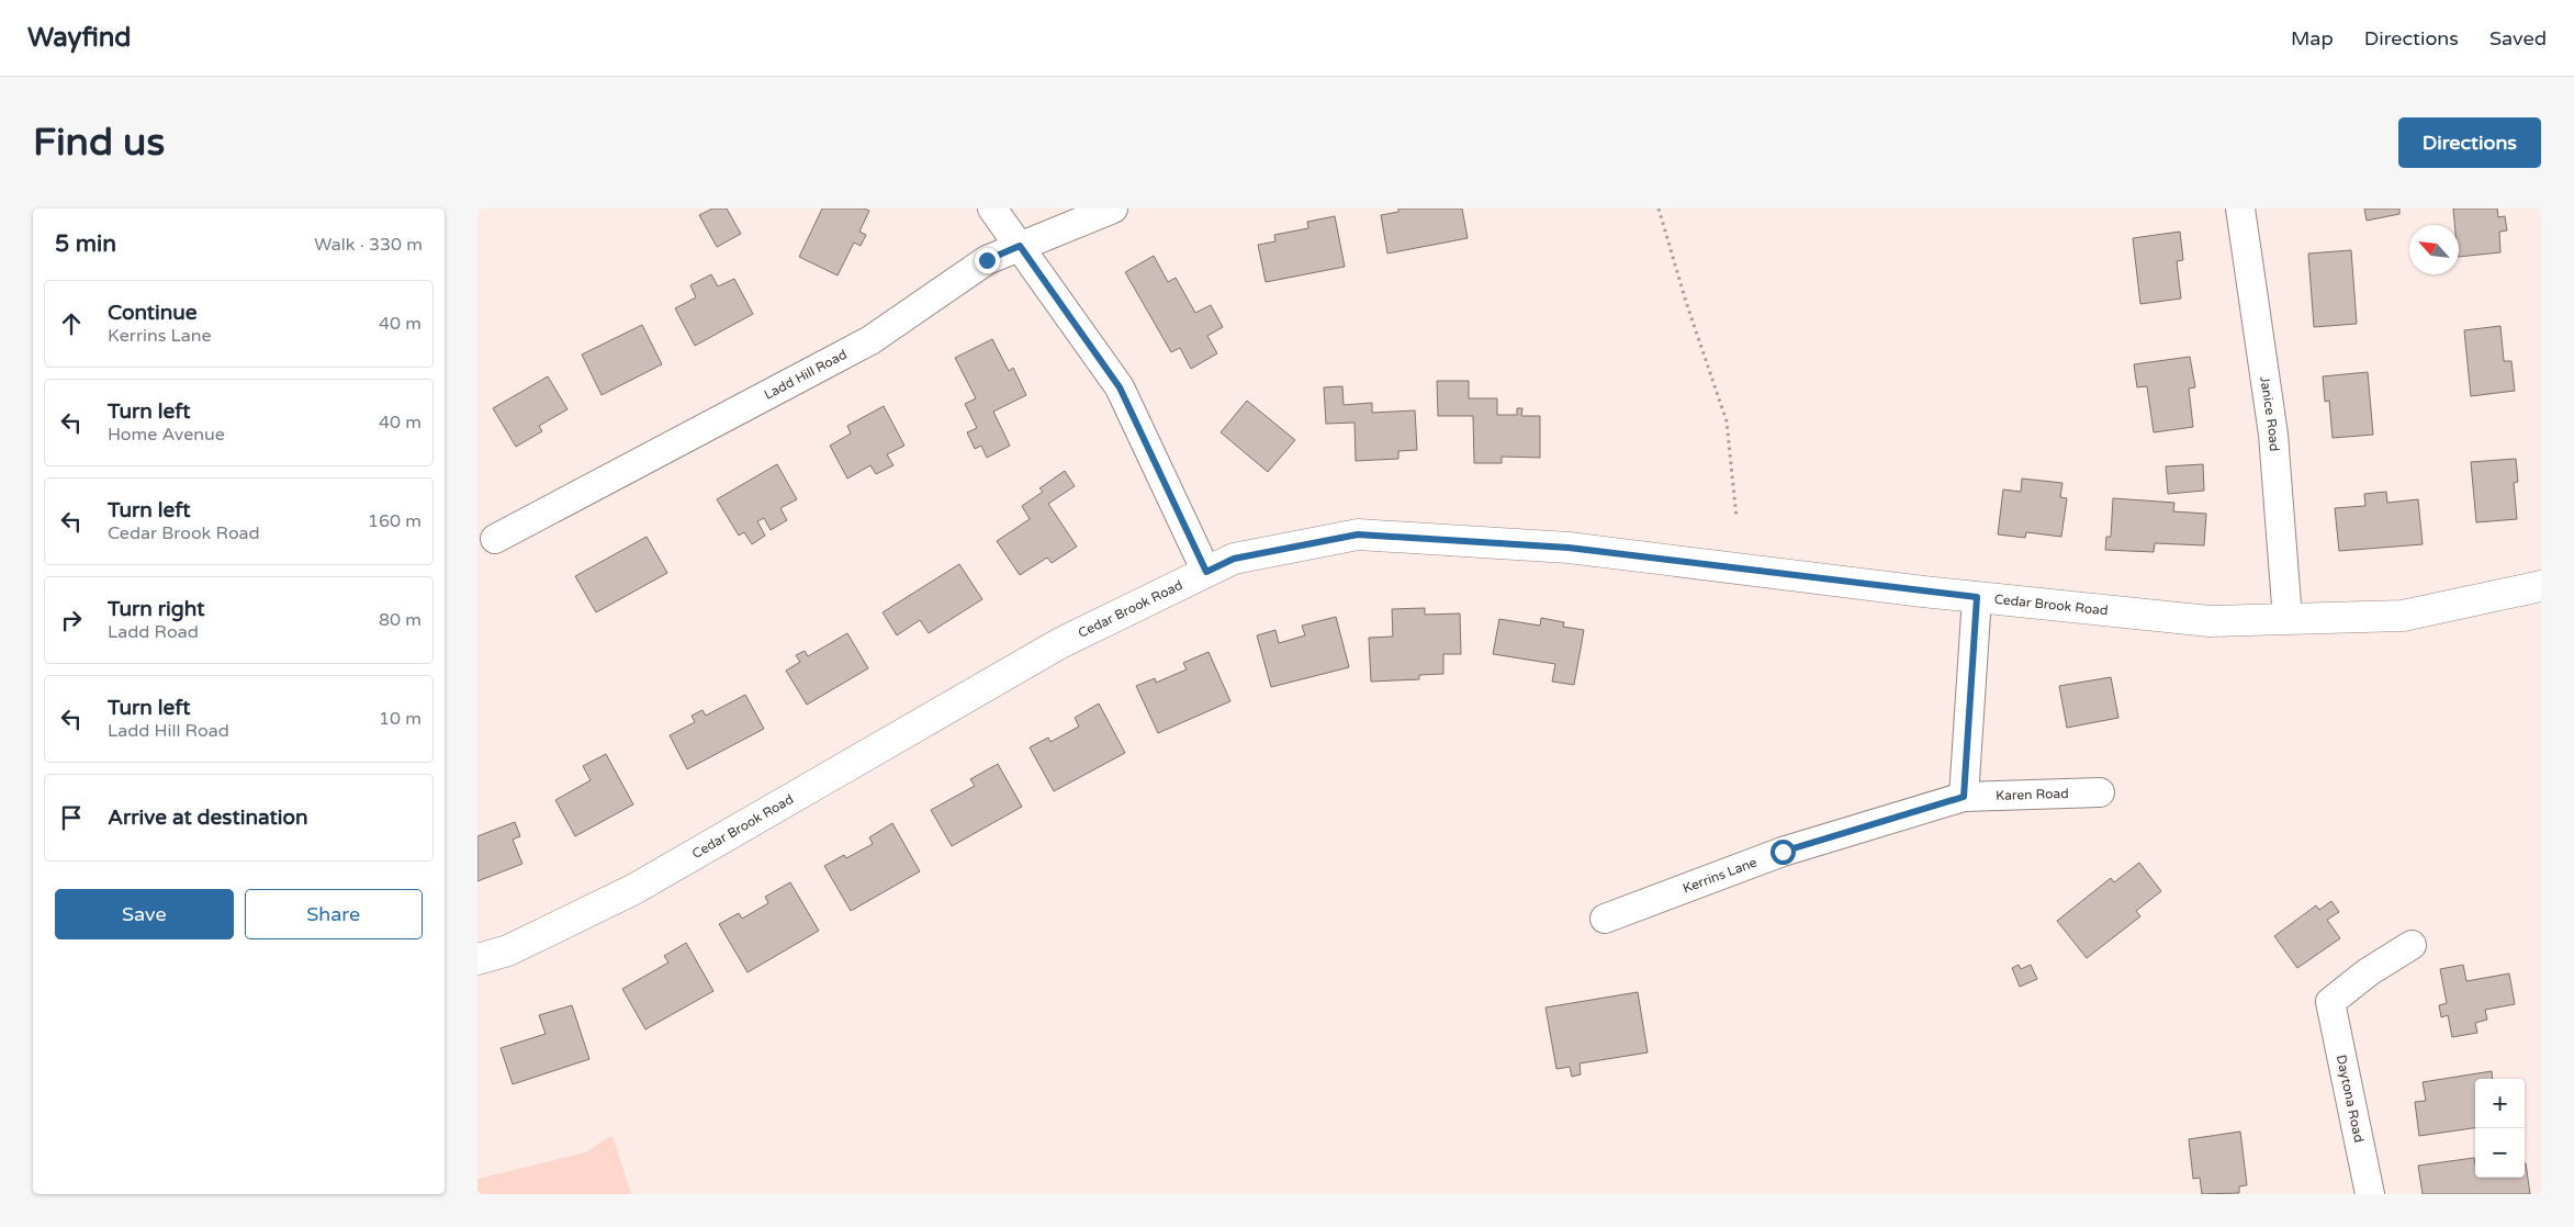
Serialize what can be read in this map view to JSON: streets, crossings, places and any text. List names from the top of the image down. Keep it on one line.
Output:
{"streets":{"street":["Ladd Hill Road","Janice Road","Cedar Brook Road","Karen Road","Kerrins Lane","Daytona Road"]},"crossings":[["Janice Road","Cedar Brook Road"],["Karen Road","Kerrins Lane"]],"north":"top left","page":{"header":"Wayfind","nav":["Map","Directions","Saved"],"buttons":["Directions",["Save","Share"]],"title":"Find us","heading":["5 min","Walk · 330 m"],"list":[["Continue","Kerrins Lane","40 m"],["Turn left","Home Avenue","40 m"],["Turn left","Cedar Brook Road","160 m"],["Turn right","Ladd Road","80 m"],["Turn left","Ladd Hill Road","10 m"],"Arrive at destination"],"map_buttons":["+","−"]}}
